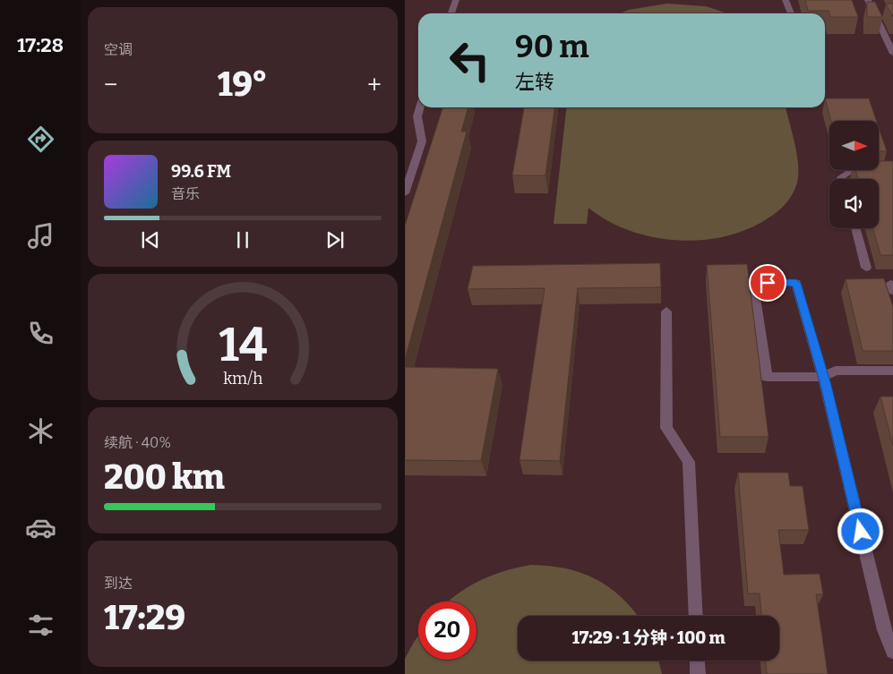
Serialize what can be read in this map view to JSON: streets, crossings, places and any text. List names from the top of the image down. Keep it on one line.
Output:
{"north":"right","page":{"tabs":"17:28","tile":["空调",["续航 · 40%","200 km"],["到达","17:29"]],"turn":["90 m","左转"],"heat":["−","19°","+"],"song":["99.6 FM","音乐"],"limit":"20","trip":"17:29 · 1 分钟 · 100 m","gauge":["14","km/h"]}}
